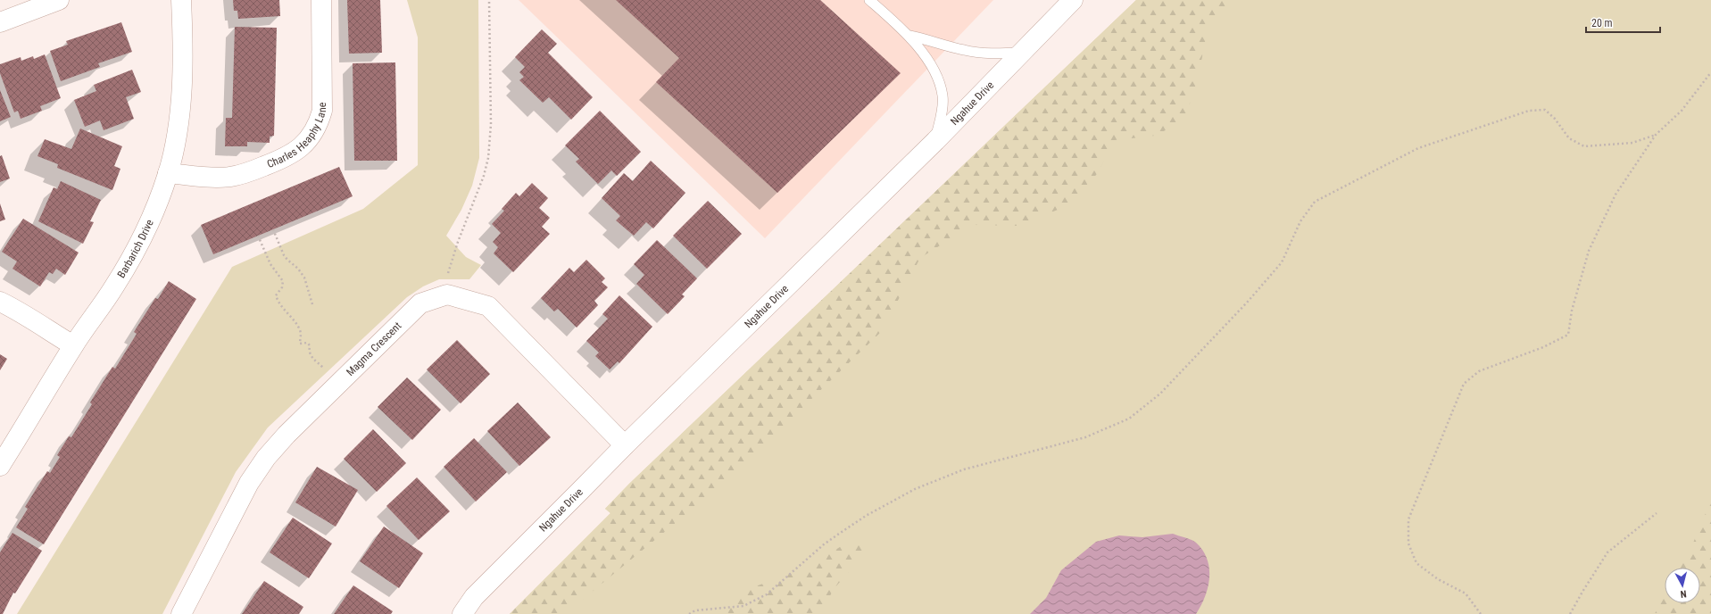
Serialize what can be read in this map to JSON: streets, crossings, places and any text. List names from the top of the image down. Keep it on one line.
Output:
{"streets":{"street":["Ngahue Drive","Charles Heaphy Lane","Barbarich Drive","Magma Crescent"]},"crossings":[["Ngahue Drive","Magma Crescent"],["Charles Heaphy Lane","Barbarich Drive"]],"scale_bar":"20 m","north":"bottom"}
